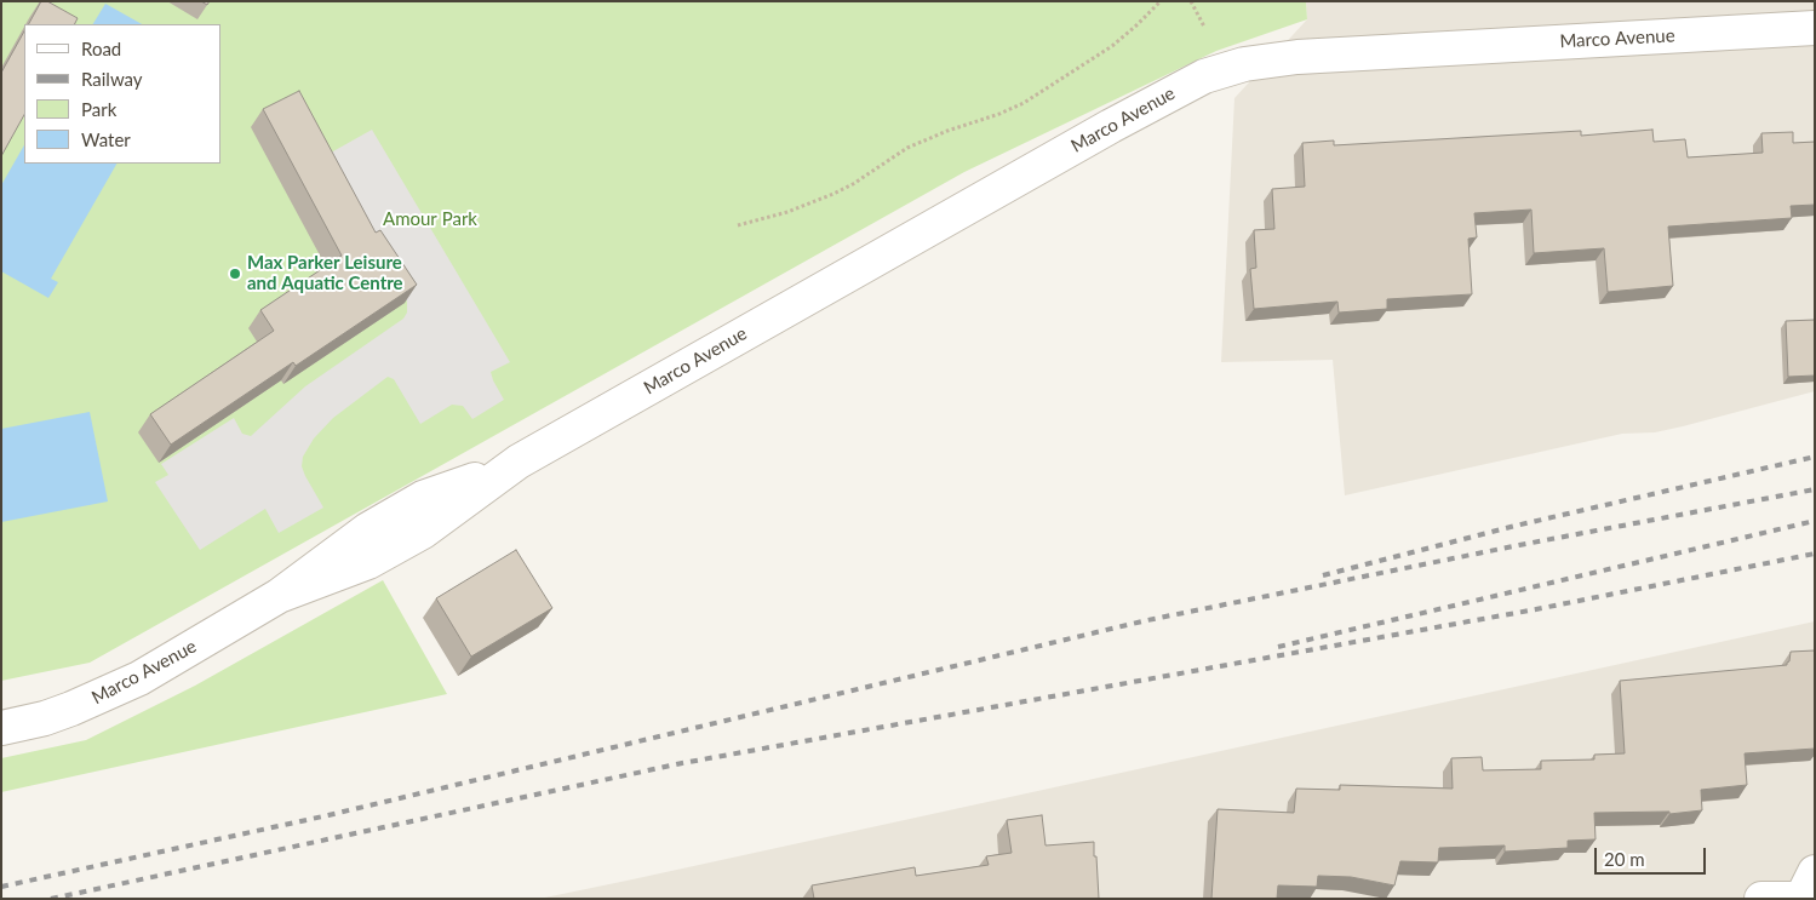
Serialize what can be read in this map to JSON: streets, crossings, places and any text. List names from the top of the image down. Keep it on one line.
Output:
{"streets":{"street":["Marco Avenue"]},"parks":["Amour Park"],"places":["Max Parker Leisure and Aquatic Centre"],"legend":["Road","Railway","Park","Water"],"scale_bar":"20 m"}
